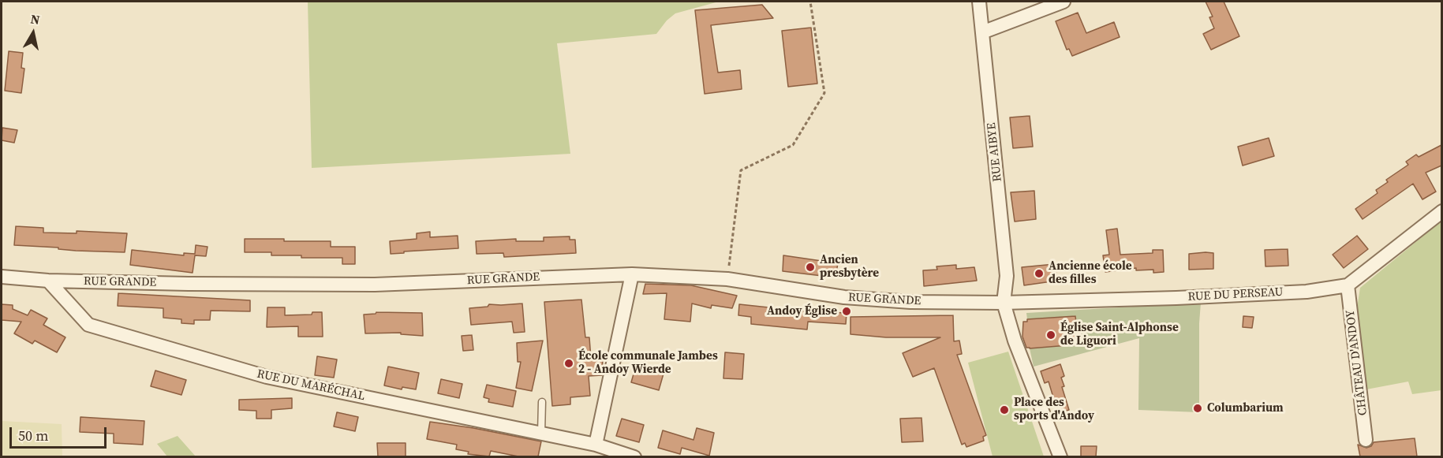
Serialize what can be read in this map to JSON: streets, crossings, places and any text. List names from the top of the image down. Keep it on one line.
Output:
{"streets":{"street":["RUE AIBYE","RUE GRANDE","RUE DU PERSEAU","CHÂTEAU D'ANDOY","RUE DU MARÉCHAL"]},"crossings":[["RUE AIBYE","RUE GRANDE"],["RUE AIBYE","RUE DU PERSEAU"],["RUE GRANDE","RUE DU PERSEAU"],["RUE GRANDE","RUE DU MARÉCHAL"],["RUE DU PERSEAU","CHÂTEAU D'ANDOY"]],"places":["Ancien presbytère","Ancienne école des filles","Andoy Église","Église Saint-Alphonse de Liguori","École communale Jambes 2 - Andoy Wierde","Columbarium","Place des sports d'Andoy"],"scale_bar":"50 m","north":"top"}
